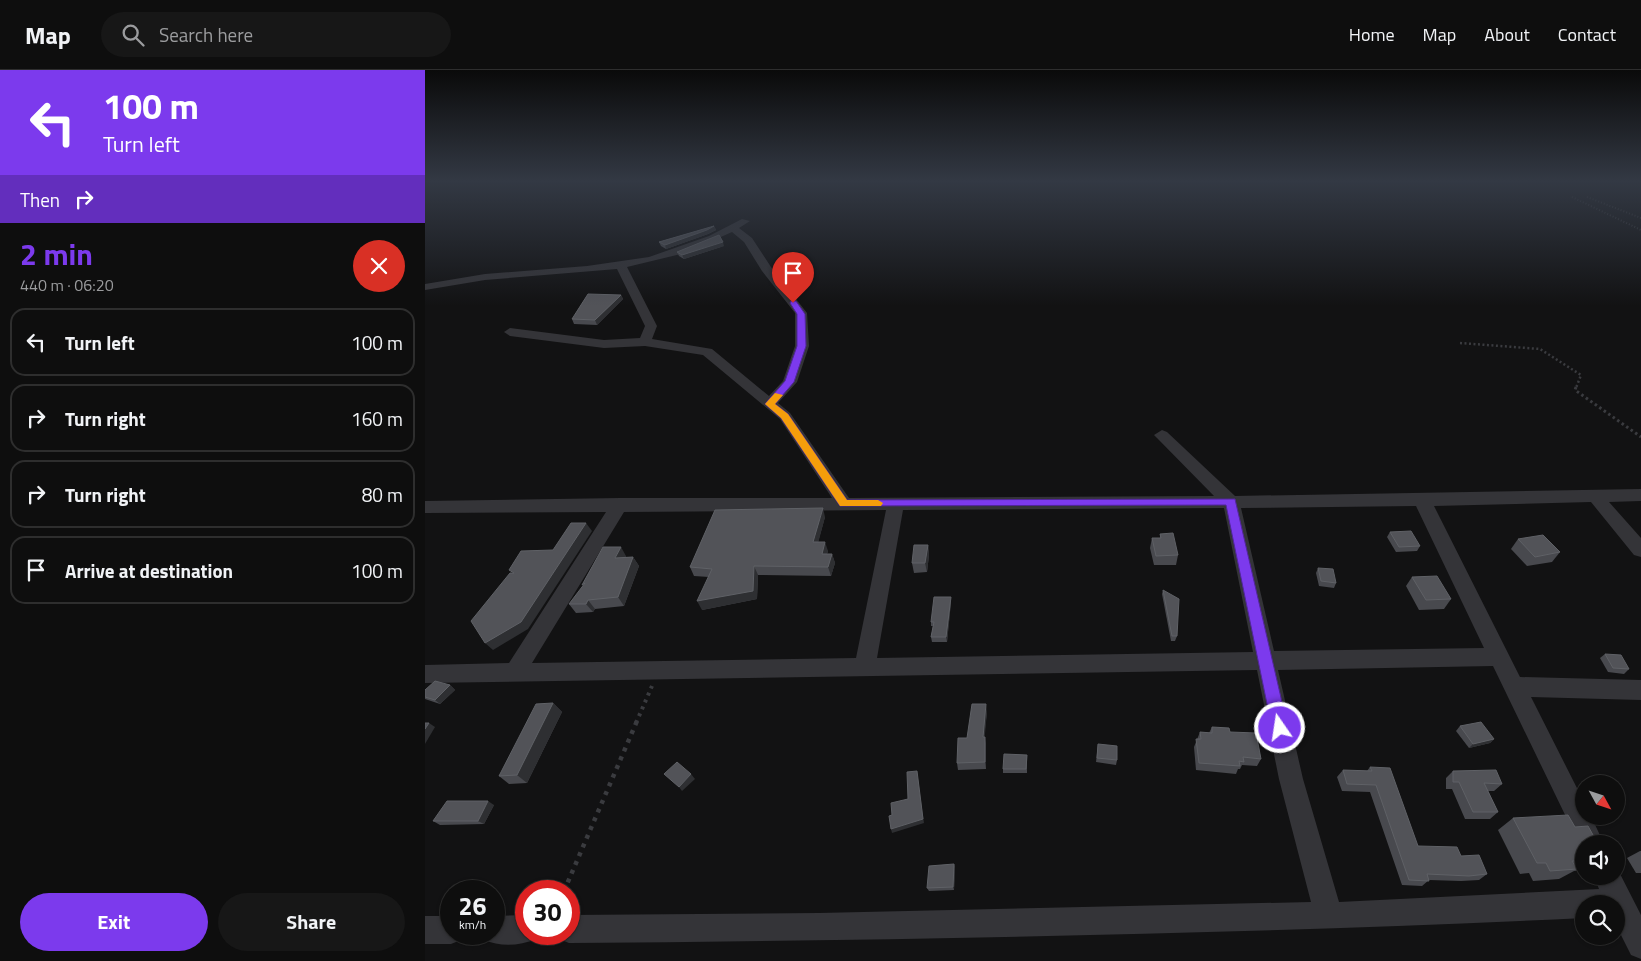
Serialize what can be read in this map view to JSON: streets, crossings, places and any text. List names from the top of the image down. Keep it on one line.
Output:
{"north":"bottom right","page":{"header":"Map","search":"Search here","nav":["Home","Map","About","Contact"],"turn":["100 m","Turn left"],"then":"Then","heading":["2 min","440 m · 06:20"],"list":[{"name":"Turn left","value":"100 m"},{"name":"Turn right","value":"160 m"},{"name":"Turn right","value":"80 m"},{"name":"Arrive at destination","value":"100 m"}],"speed":"26 km/h","limit":"30","buttons":["Exit","Share"]}}
